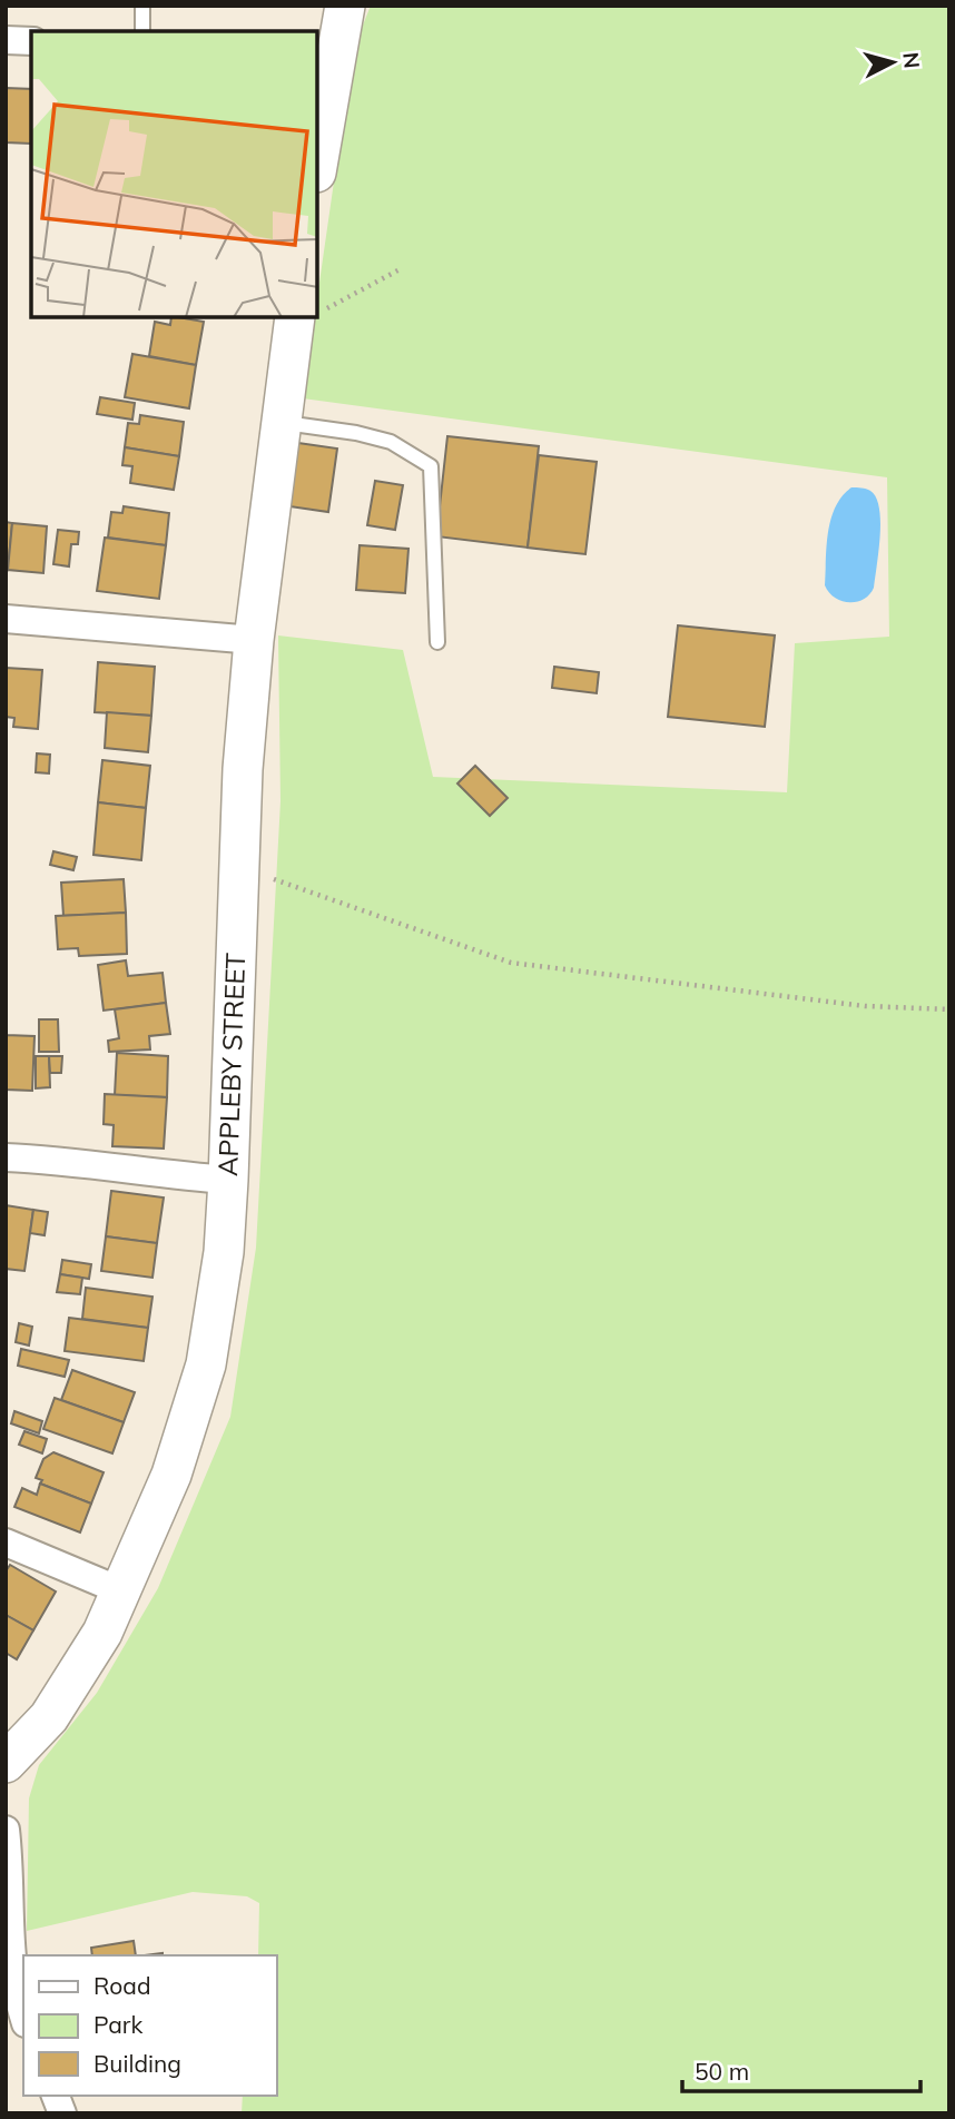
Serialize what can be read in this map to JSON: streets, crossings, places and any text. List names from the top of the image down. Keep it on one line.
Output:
{"streets":{"street":["APPLEBY STREET"]},"legend":["Road","Park","Building"],"scale_bar":"50 m","north":"right"}
